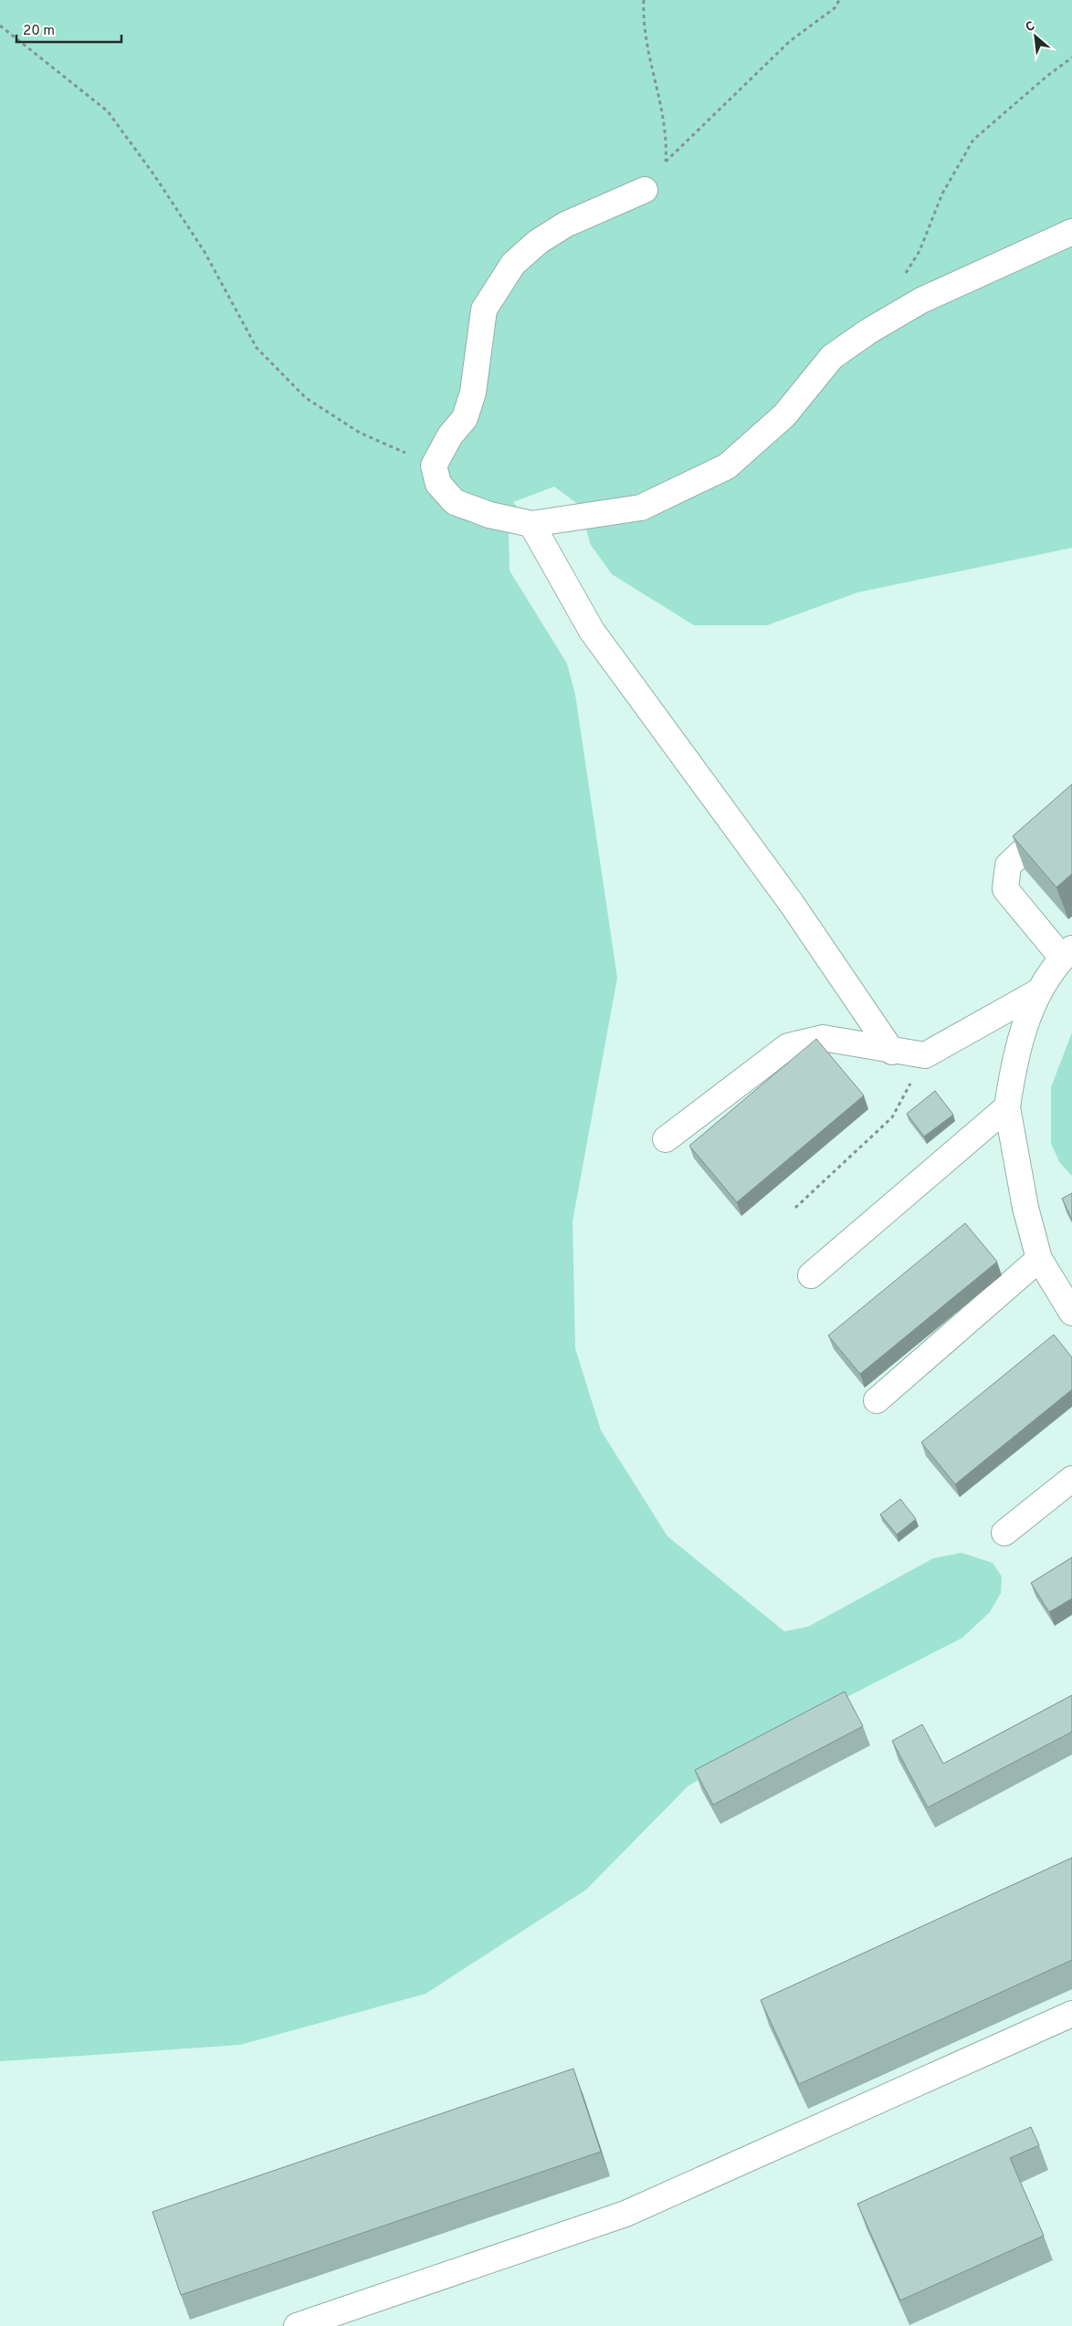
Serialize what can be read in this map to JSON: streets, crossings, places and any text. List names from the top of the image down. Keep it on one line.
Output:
{"scale_bar":"20 m","north":"top left"}
